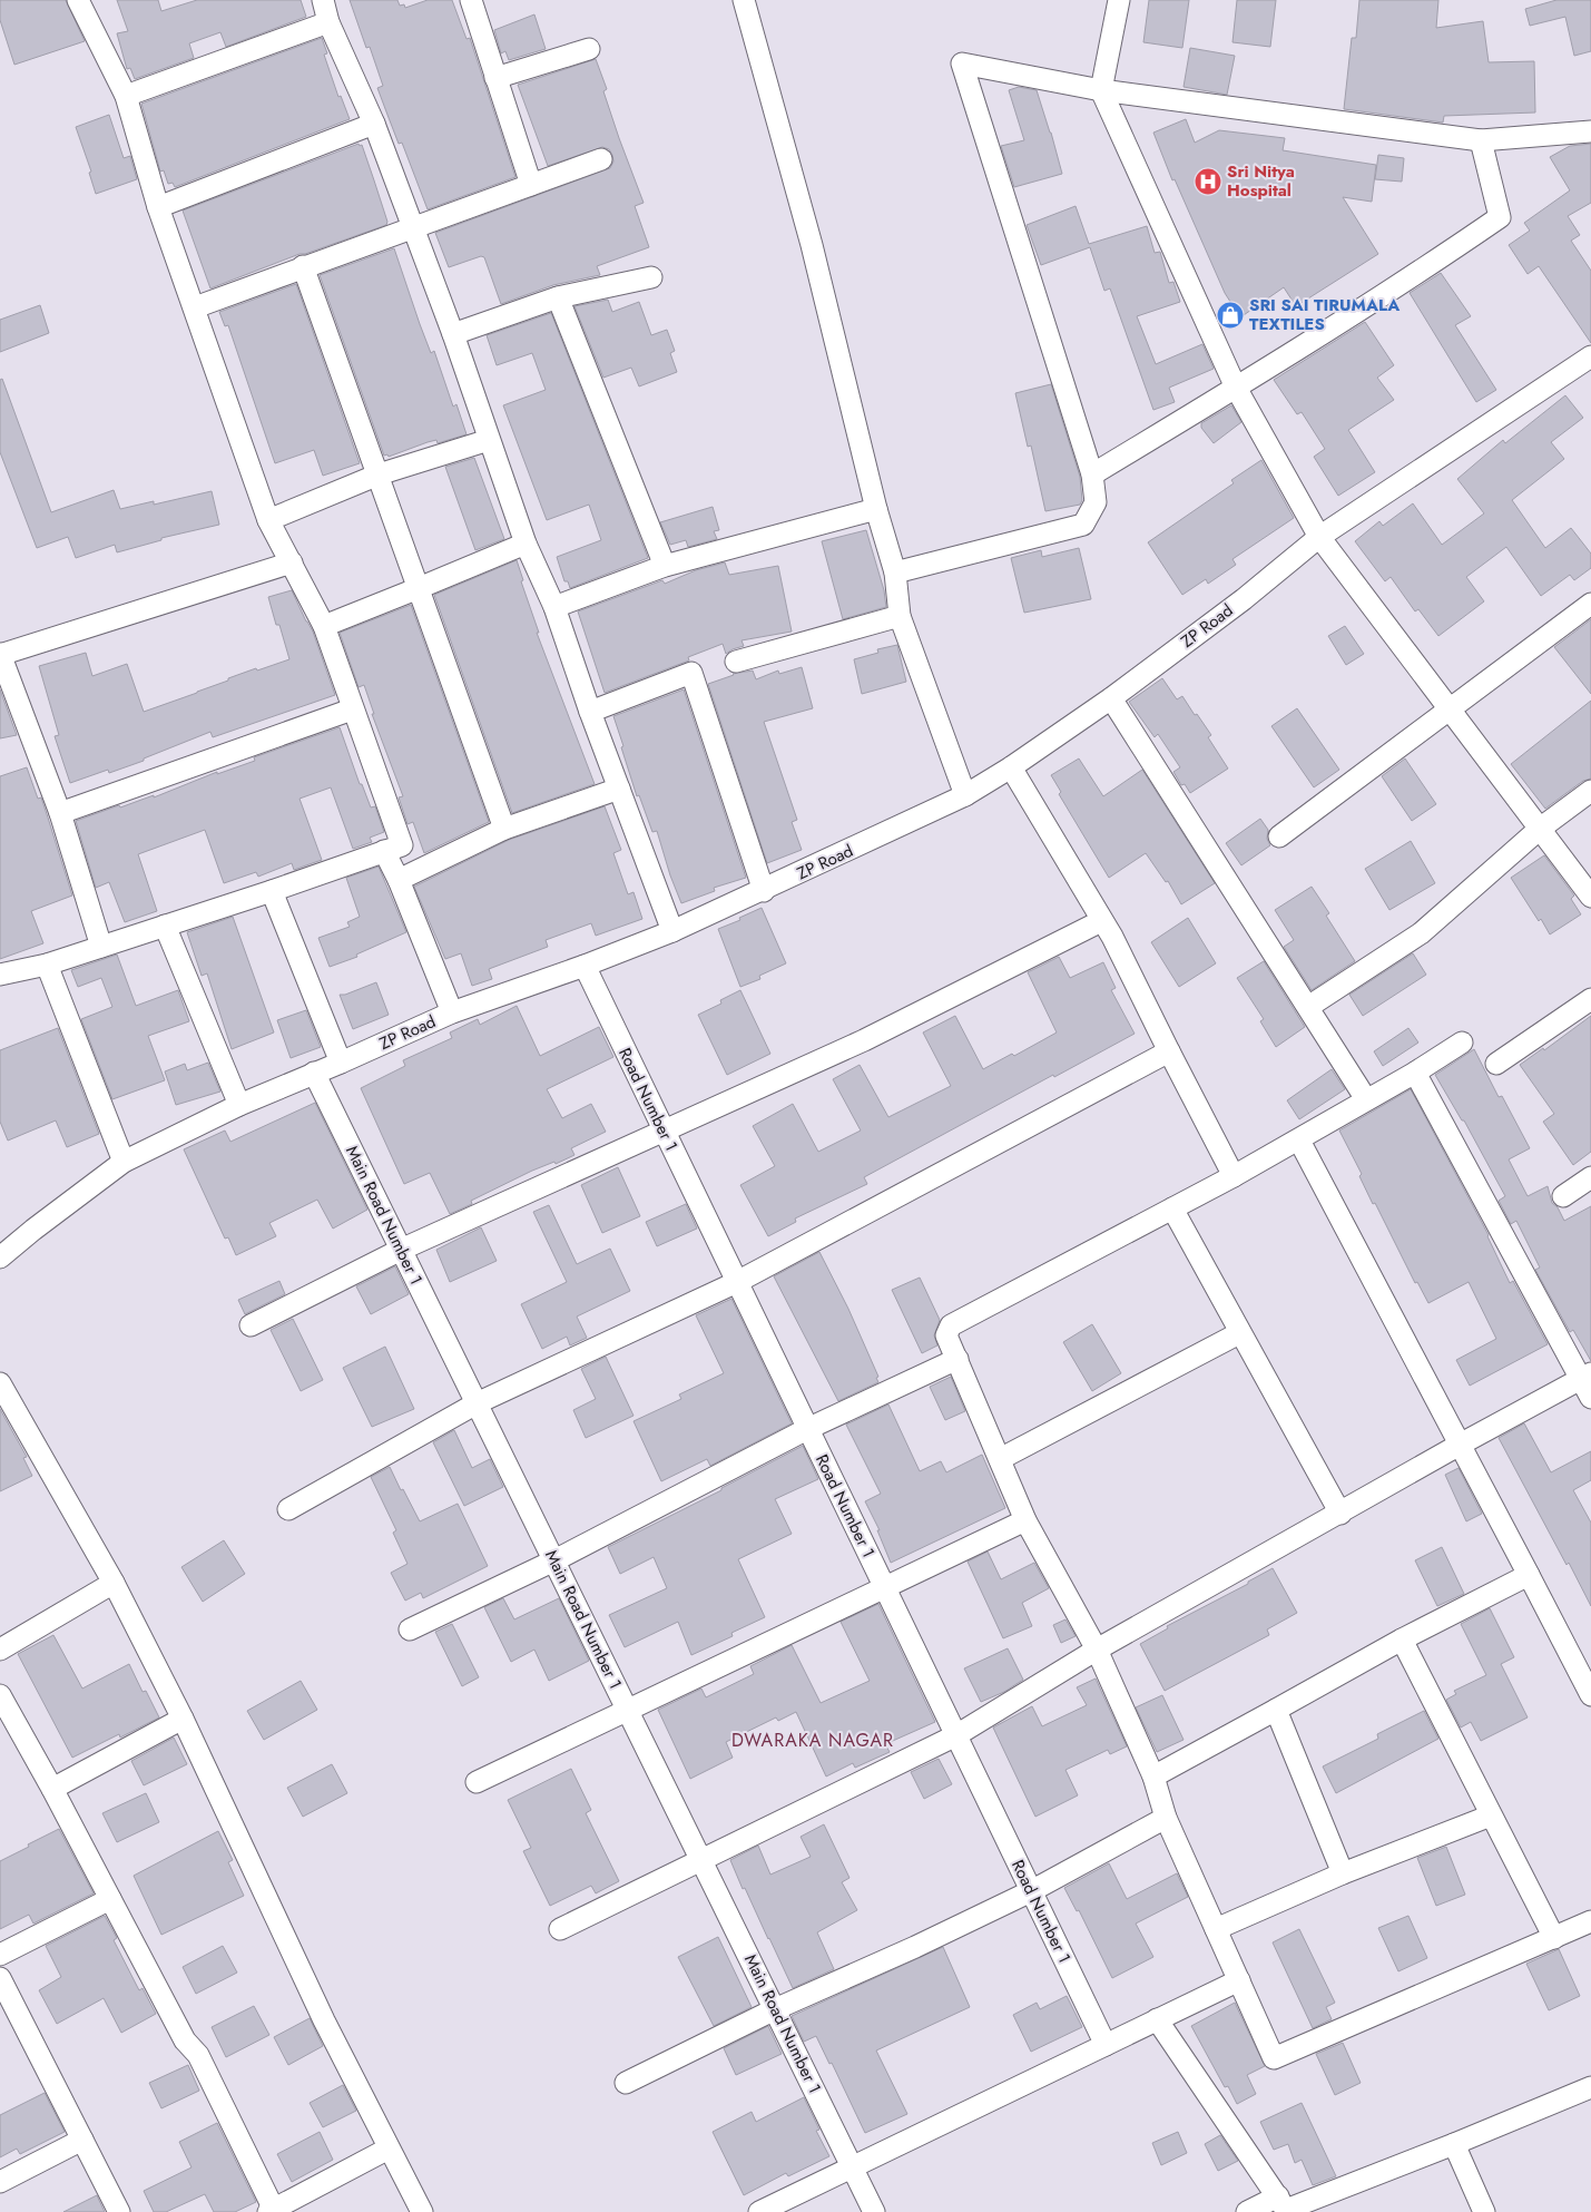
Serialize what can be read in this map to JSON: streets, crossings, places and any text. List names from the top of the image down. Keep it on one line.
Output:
{"streets":{"street":["ZP Road","Road Number 1","Main Road Number 1"]},"crossings":[["ZP Road","Road Number 1"],["ZP Road","Main Road Number 1"]],"districts":["DWARAKA NAGAR"],"places":{"hospital":["Sri Nitya Hospital"],"shop":["SRI SAI TIRUMALA TEXTILES"]}}
